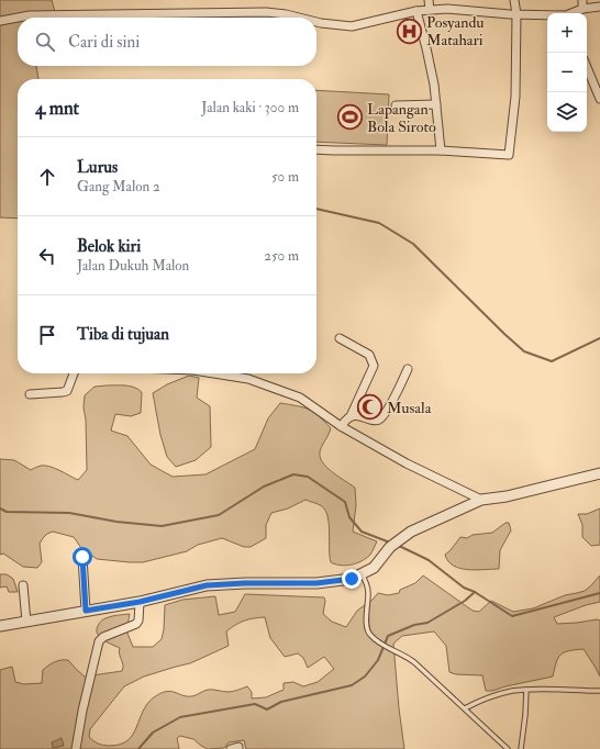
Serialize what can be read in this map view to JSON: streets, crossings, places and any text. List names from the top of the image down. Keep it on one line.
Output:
{"places":{"hospital":["Posyandu Matahari"],"sports":["Lapangan Bola Siroto"],"mosque":["Musala"]},"page":{"map_buttons":["+","−"],"search":"Cari di sini","heading":["4 mnt","Jalan kaki · 300 m"],"list":[["Lurus","Gang Malon 2","50 m"],["Belok kiri","Jalan Dukuh Malon","250 m"],"Tiba di tujuan"]}}
